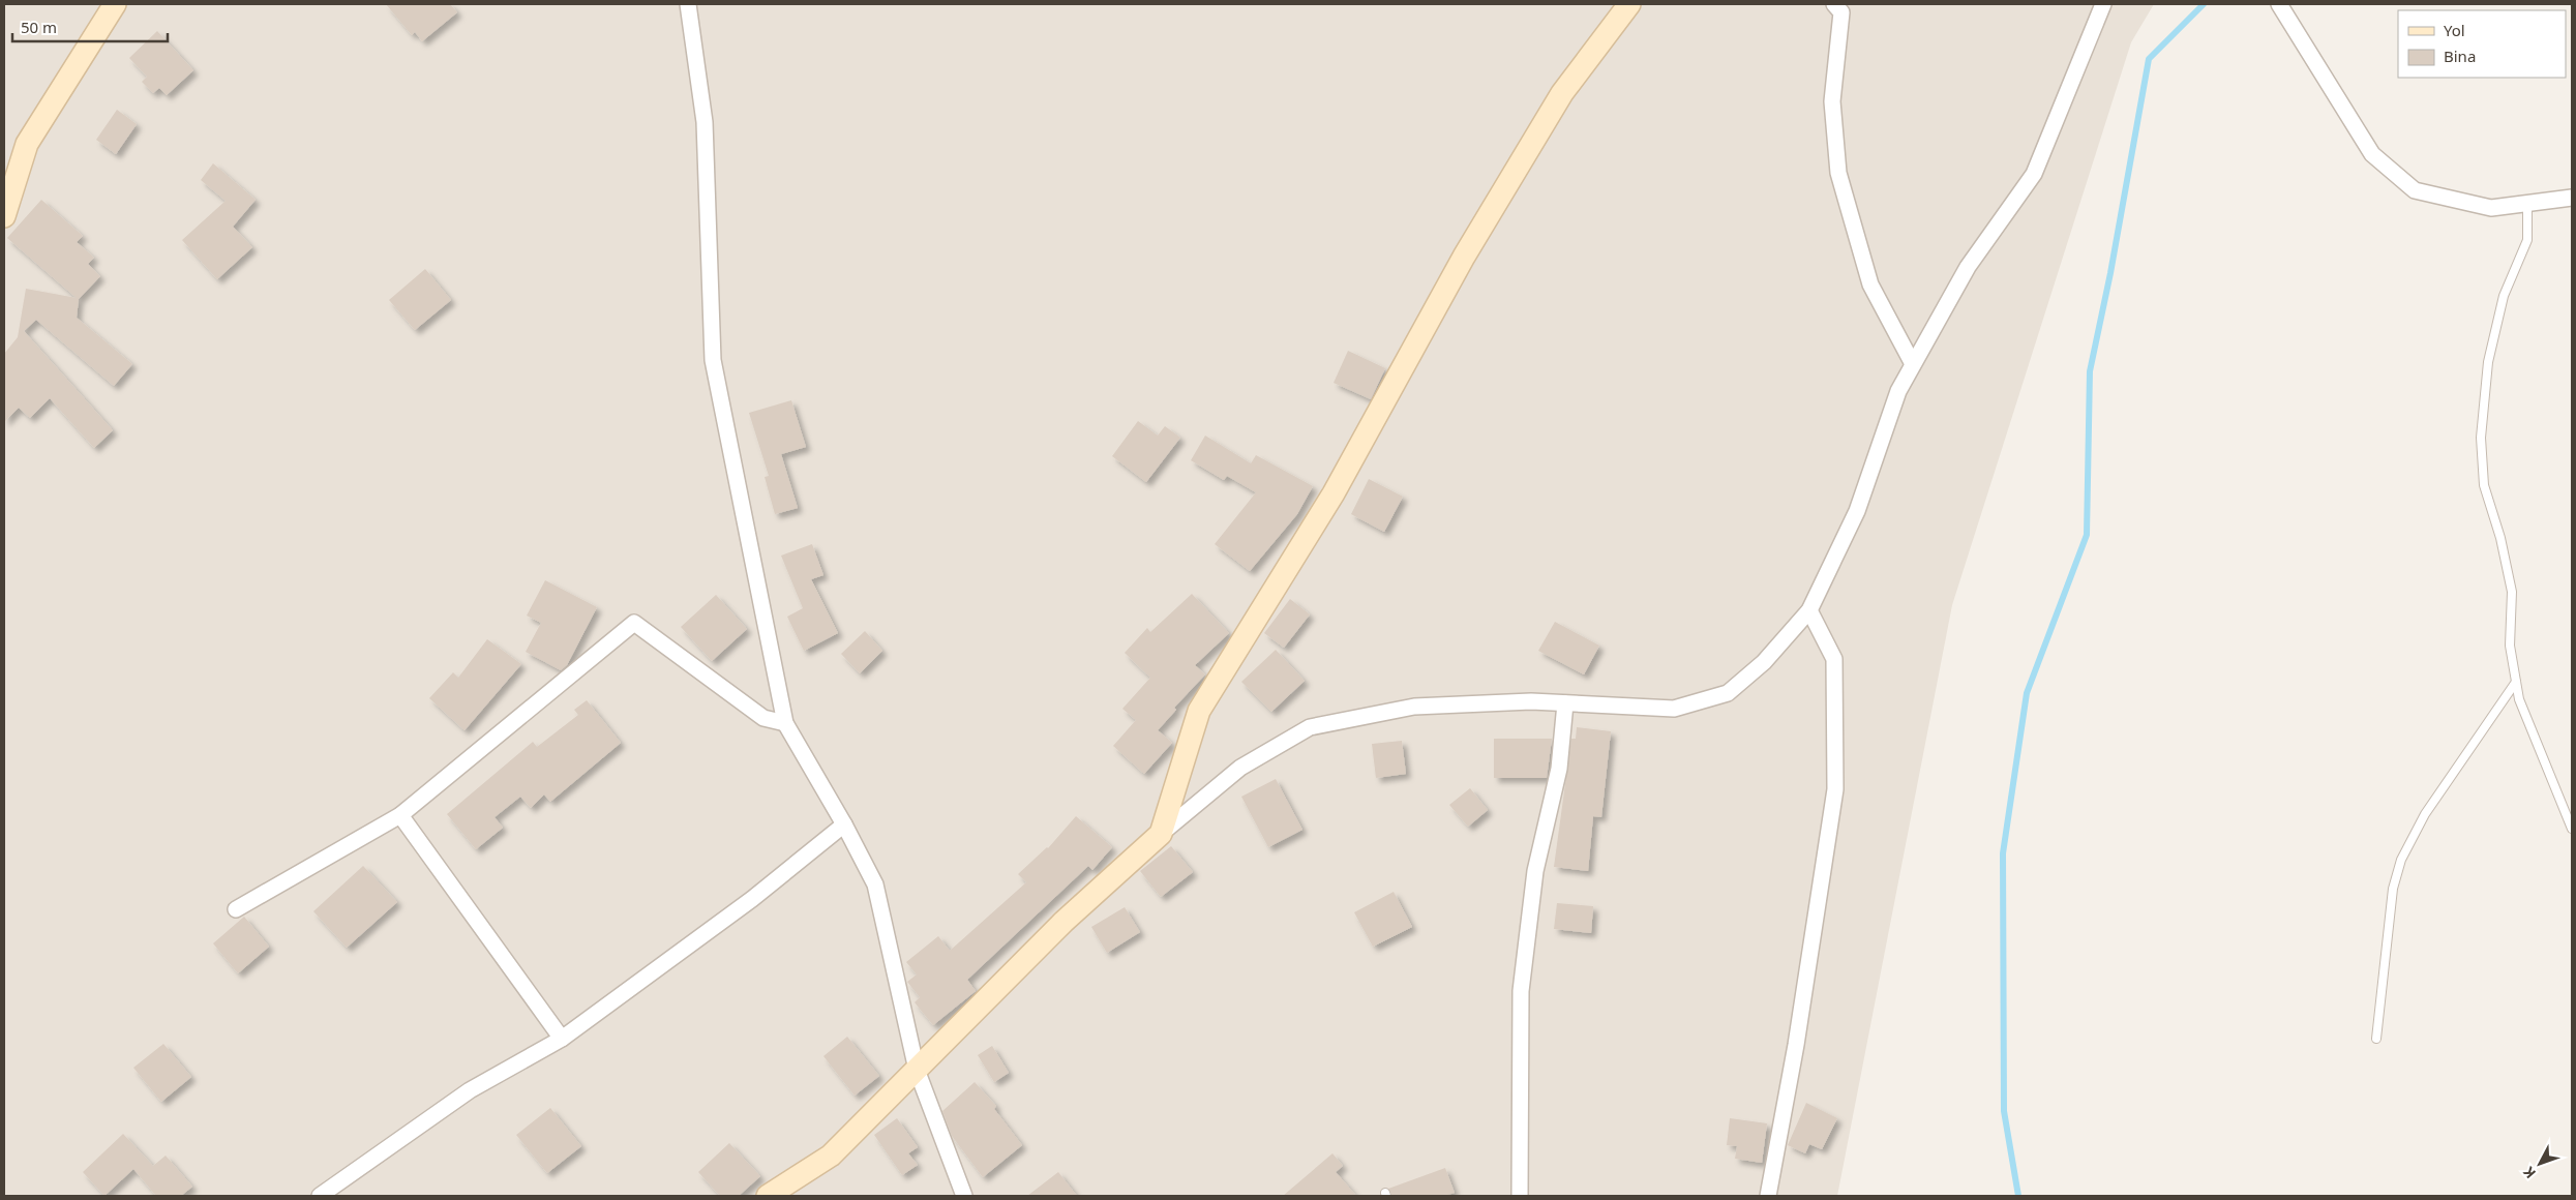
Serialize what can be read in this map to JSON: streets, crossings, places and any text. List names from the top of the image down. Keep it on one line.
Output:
{"legend":["Yol","Bina"],"scale_bar":"50 m","north":"bottom left"}
